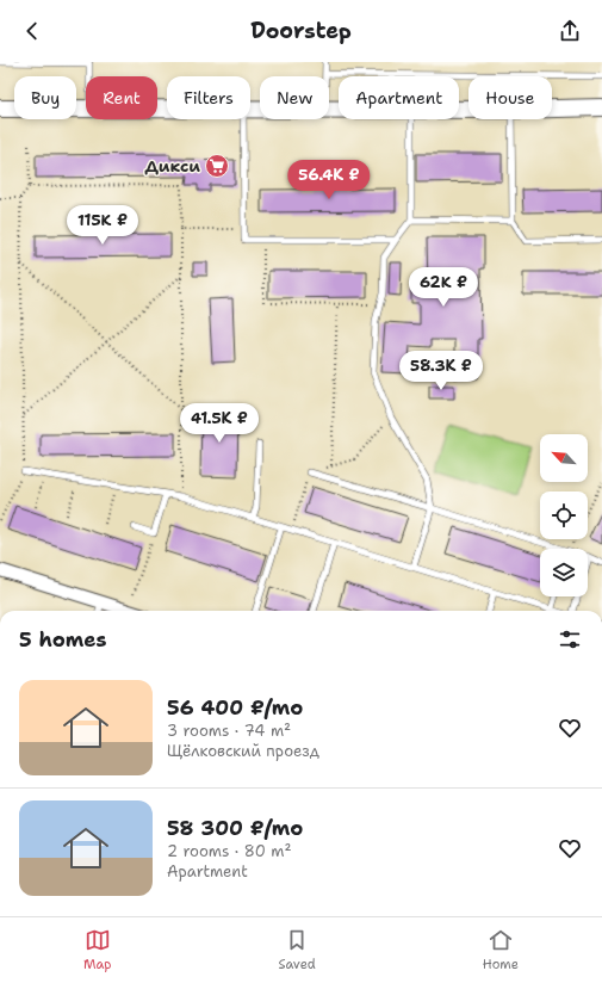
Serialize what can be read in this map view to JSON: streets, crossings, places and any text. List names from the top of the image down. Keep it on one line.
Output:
{"places":{"supermarket":["Дикси"]},"north":"top left","page":{"header":"Doorstep","chip":["Buy","Rent","Filters","New","Apartment","House"],"price":["56.4K ₽","115K ₽","62K ₽","58.3K ₽","41.5K ₽"],"heading":"5 homes","list":[{"name":"56 400 ₽/mo","note":"3 rooms · 74 m² · Щёлковский проезд"},{"name":"58 300 ₽/mo","note":"2 rooms · 80 m² · Apartment"}],"tabs":["Map","Saved","Home"]}}
